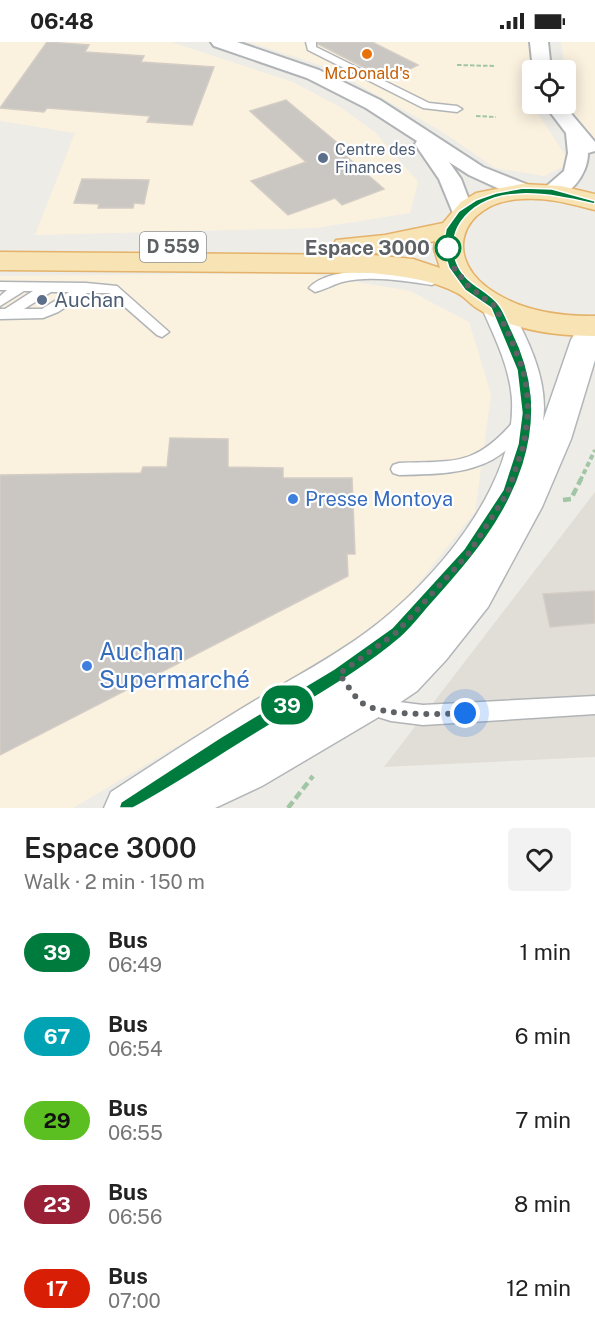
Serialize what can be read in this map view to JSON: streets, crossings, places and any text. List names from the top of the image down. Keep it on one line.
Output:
{"streets":{"main road":["D 559"]},"places":["McDonald's","Centre des Finances","Espace 3000","Auchan","Presse Montoya","Auchan Supermarché"],"lines":["bus line 39"],"page":{"status":"06:48","on_map":"39","heading":["Espace 3000","Walk · 2 min · 150 m"],"list":[{"mark":"39","name":"Bus","note":"06:49","value":"1 min"},{"mark":"67","name":"Bus","note":"06:54","value":"6 min"},{"mark":"29","name":"Bus","note":"06:55","value":"7 min"},{"mark":"23","name":"Bus","note":"06:56","value":"8 min"},{"mark":"17","name":"Bus","note":"07:00","value":"12 min"}]}}
